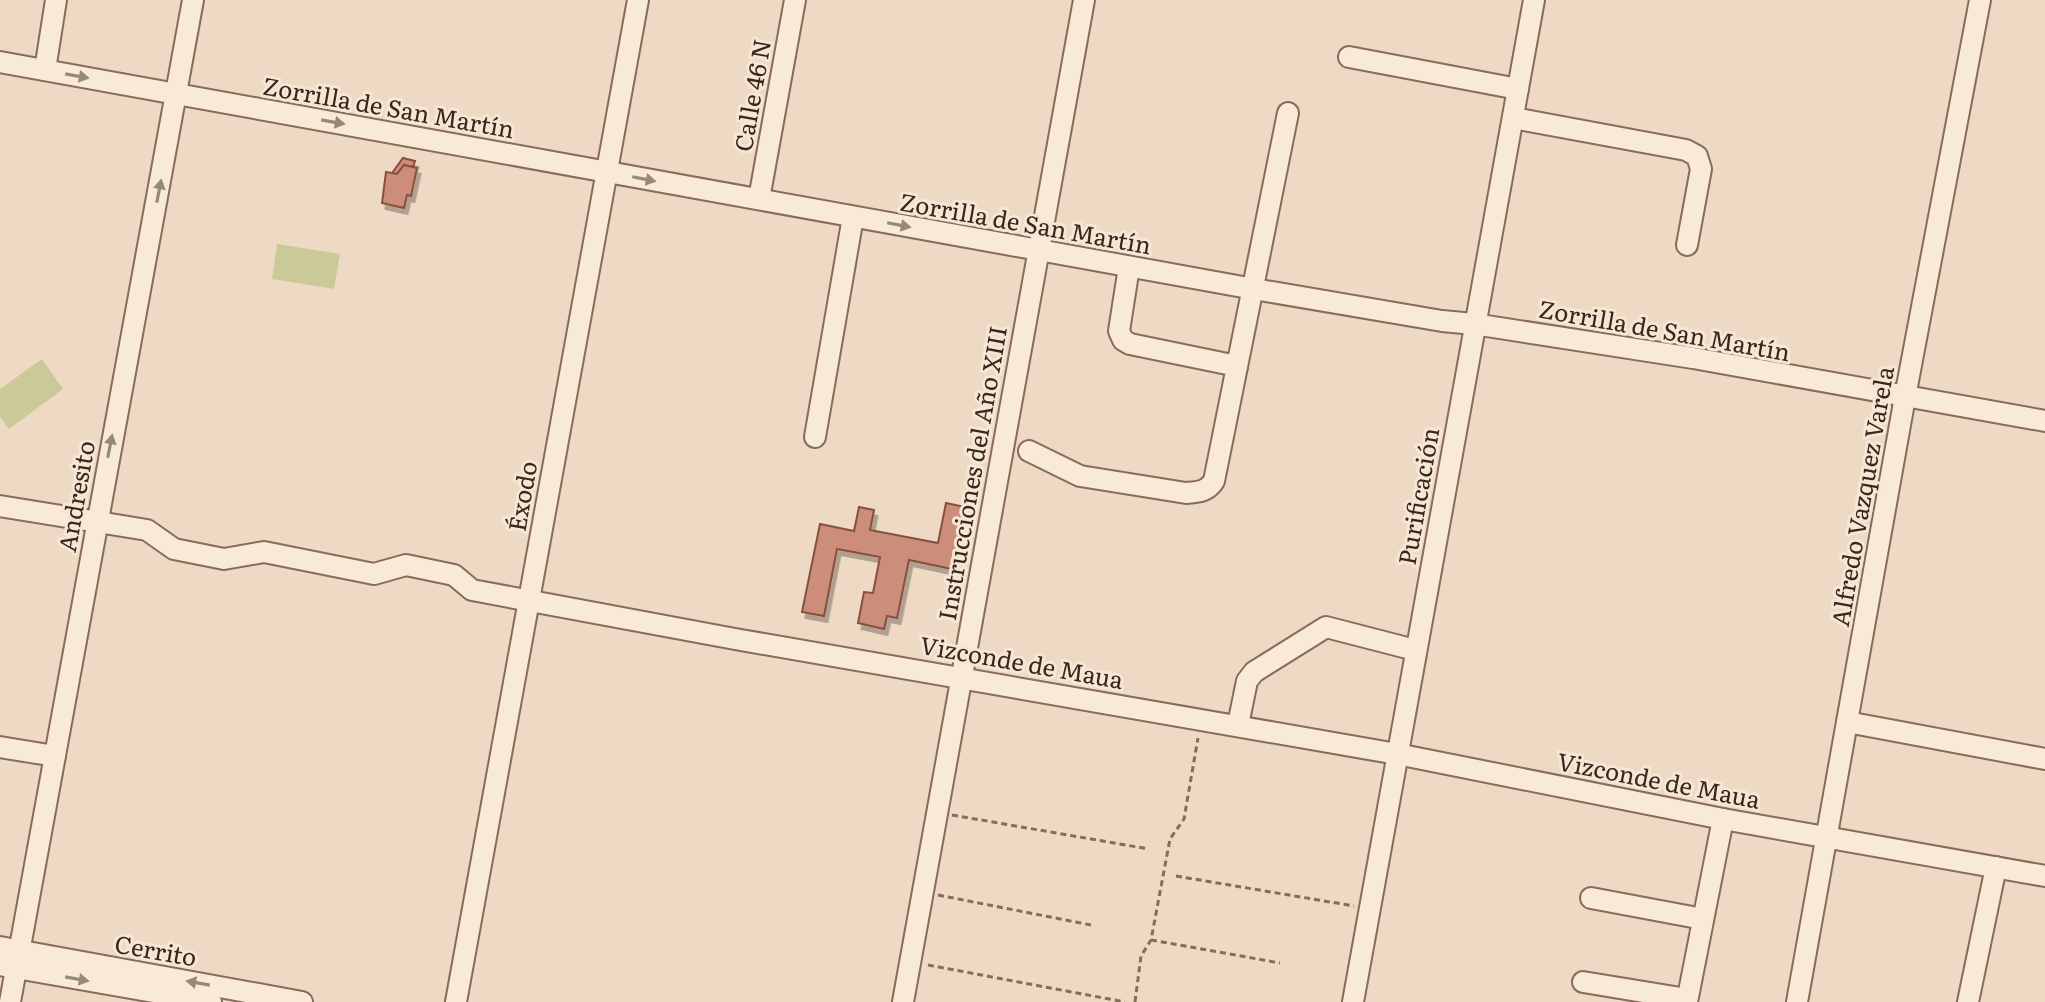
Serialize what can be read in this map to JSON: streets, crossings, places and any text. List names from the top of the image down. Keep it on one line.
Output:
{"streets":{"street":["Calle 46 N","Zorrilla de San Martín","Instrucciones del Año XIII","Andresito","Éxodo","Purificación","Alfredo Vazquez Varela","Vizconde de Maua","Cerrito"]},"crossings":[["Calle 46 N","Zorrilla de San Martín"],["Zorrilla de San Martín","Instrucciones del Año XIII"],["Zorrilla de San Martín","Andresito"],["Zorrilla de San Martín","Éxodo"],["Zorrilla de San Martín","Purificación"],["Zorrilla de San Martín","Alfredo Vazquez Varela"],["Instrucciones del Año XIII","Vizconde de Maua"],["Andresito","Vizconde de Maua"],["Andresito","Cerrito"],["Éxodo","Vizconde de Maua"],["Purificación","Vizconde de Maua"],["Alfredo Vazquez Varela","Vizconde de Maua"]],"one_way":["Zorrilla de San Martín","Andresito"]}
